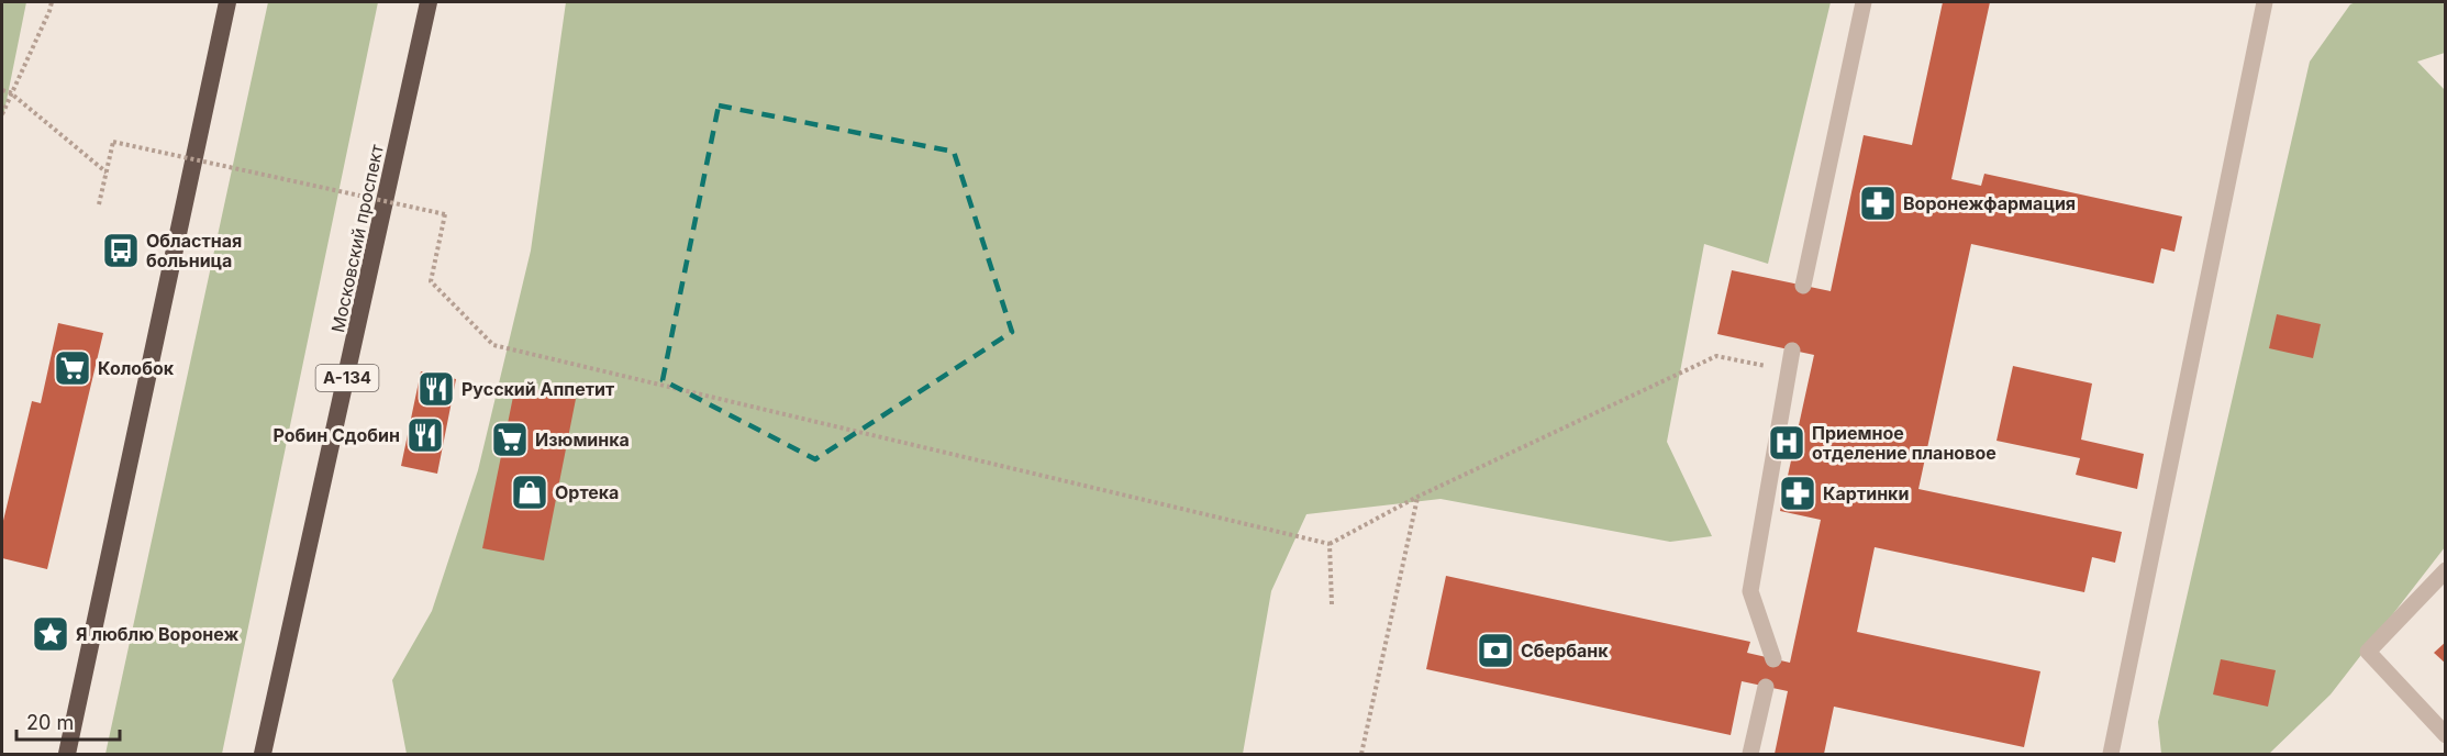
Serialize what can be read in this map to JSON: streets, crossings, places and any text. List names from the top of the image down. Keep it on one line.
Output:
{"streets":{"highway":["Московский проспект","А-134"]},"places":{"pharmacy":["Воронежфармация","Картинки"],"bus stop":["Областная больница"],"supermarket":["Колобок","Изюминка"],"restaurant":["Русский Аппетит","Робин Сдобин"],"hospital":["Приемное отделение плановое"],"shop":["Ортека"],"place":["Я люблю Воронеж"],"bank":["Сбербанк"]},"scale_bar":"20 m"}
